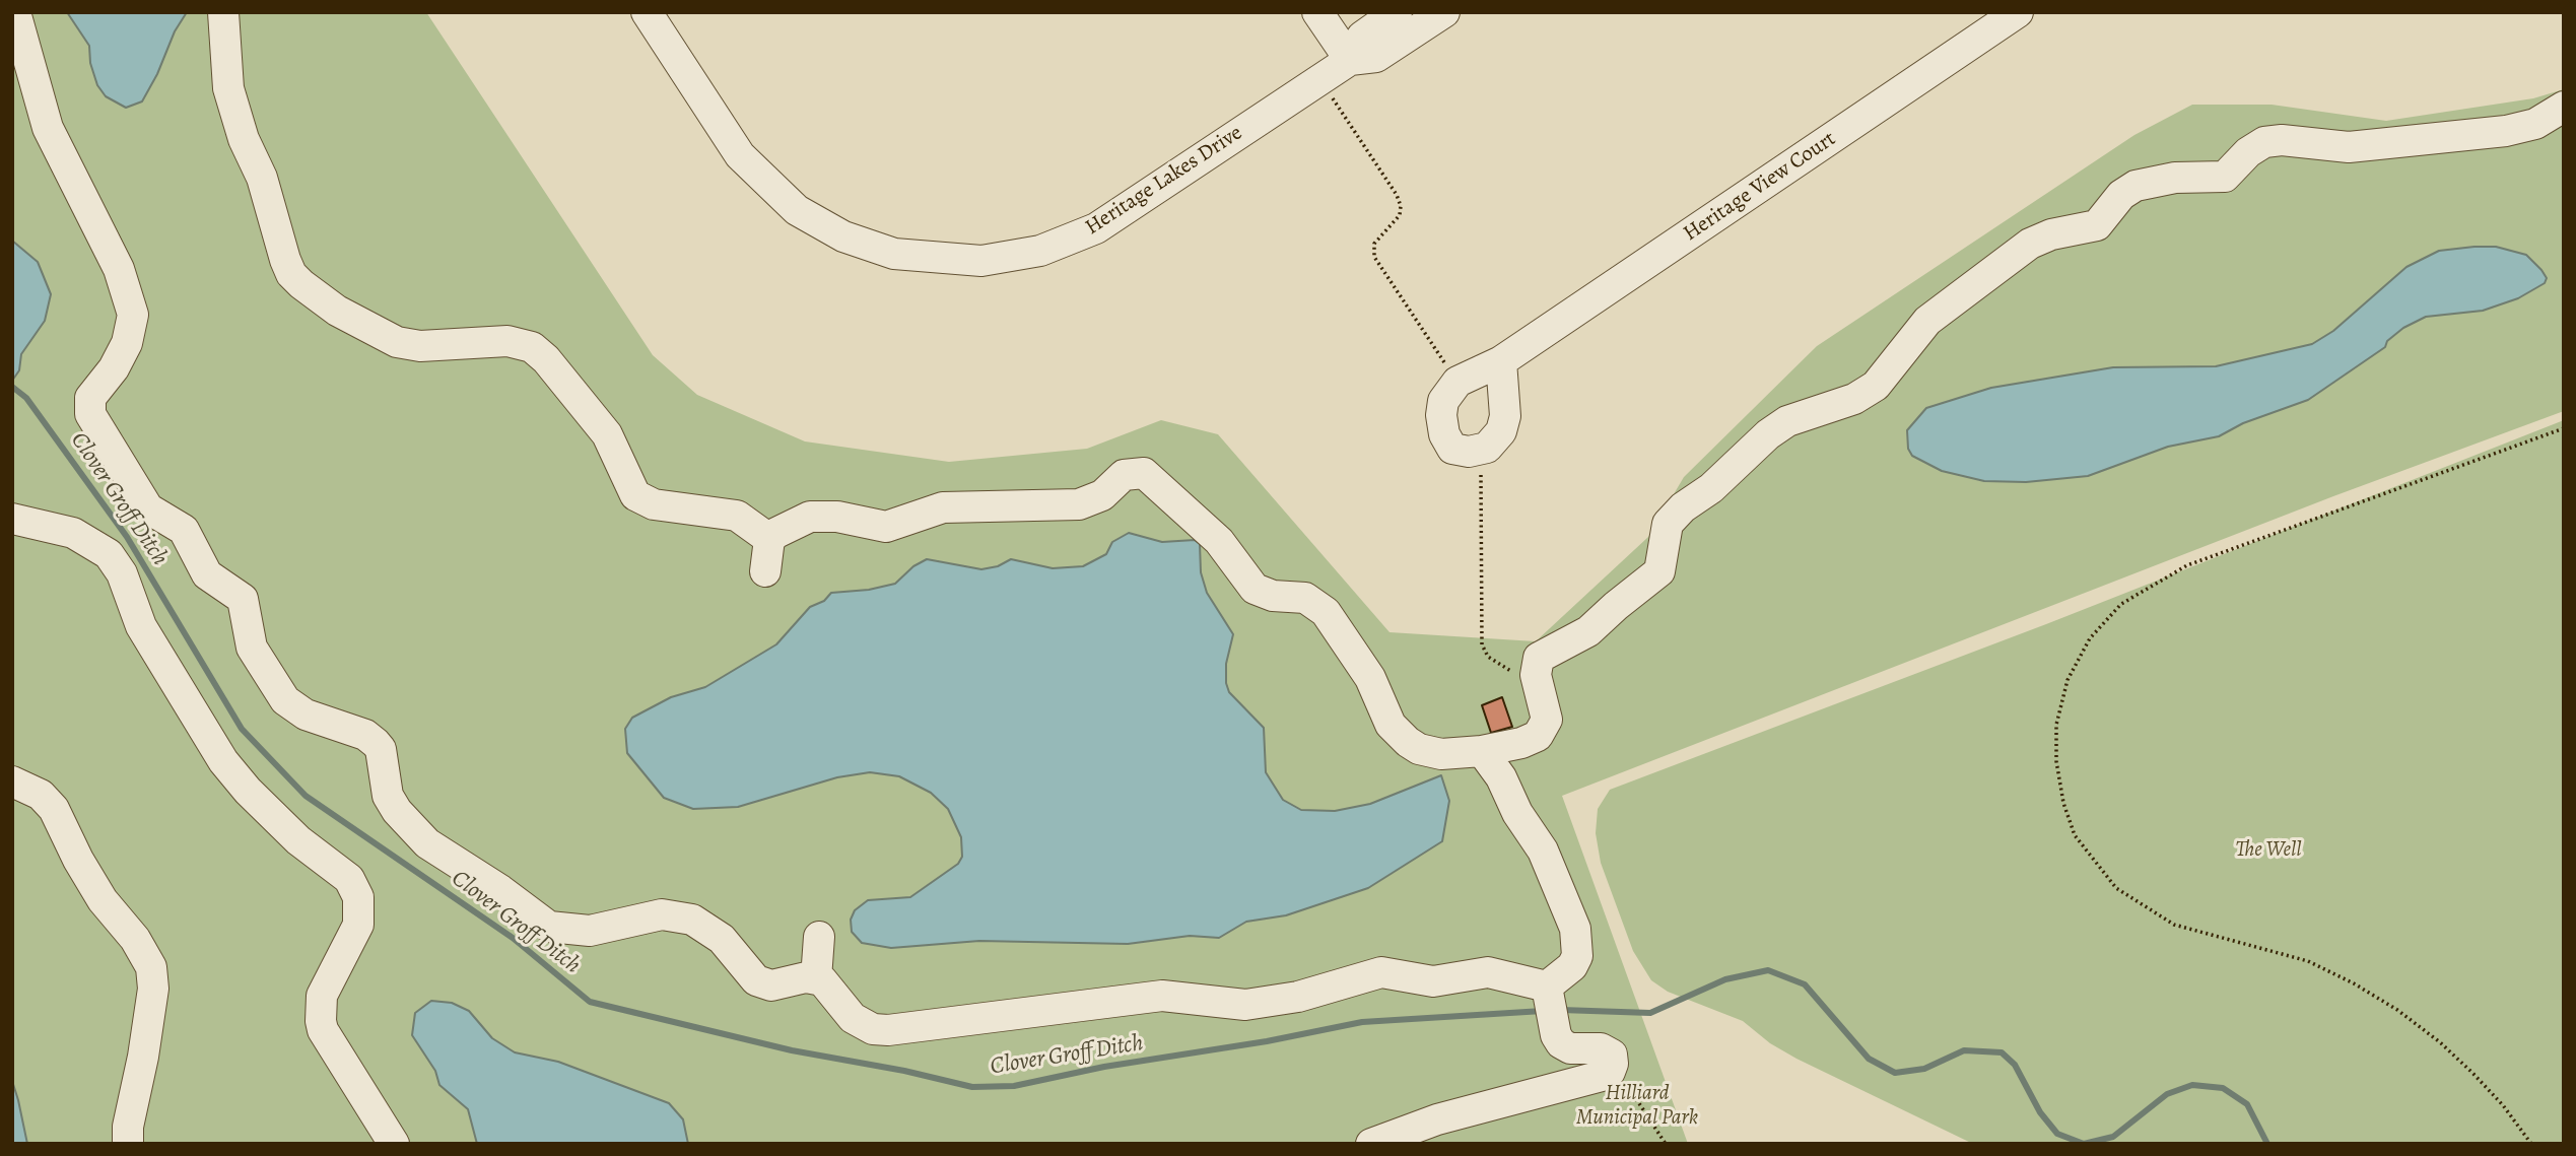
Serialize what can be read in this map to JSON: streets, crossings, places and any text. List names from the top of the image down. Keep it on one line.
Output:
{"streets":{"street":["Heritage Lakes Drive","Heritage View Court"]},"water":["Clover Groff Ditch"],"parks":["The Well","Hilliard Municipal Park"]}
